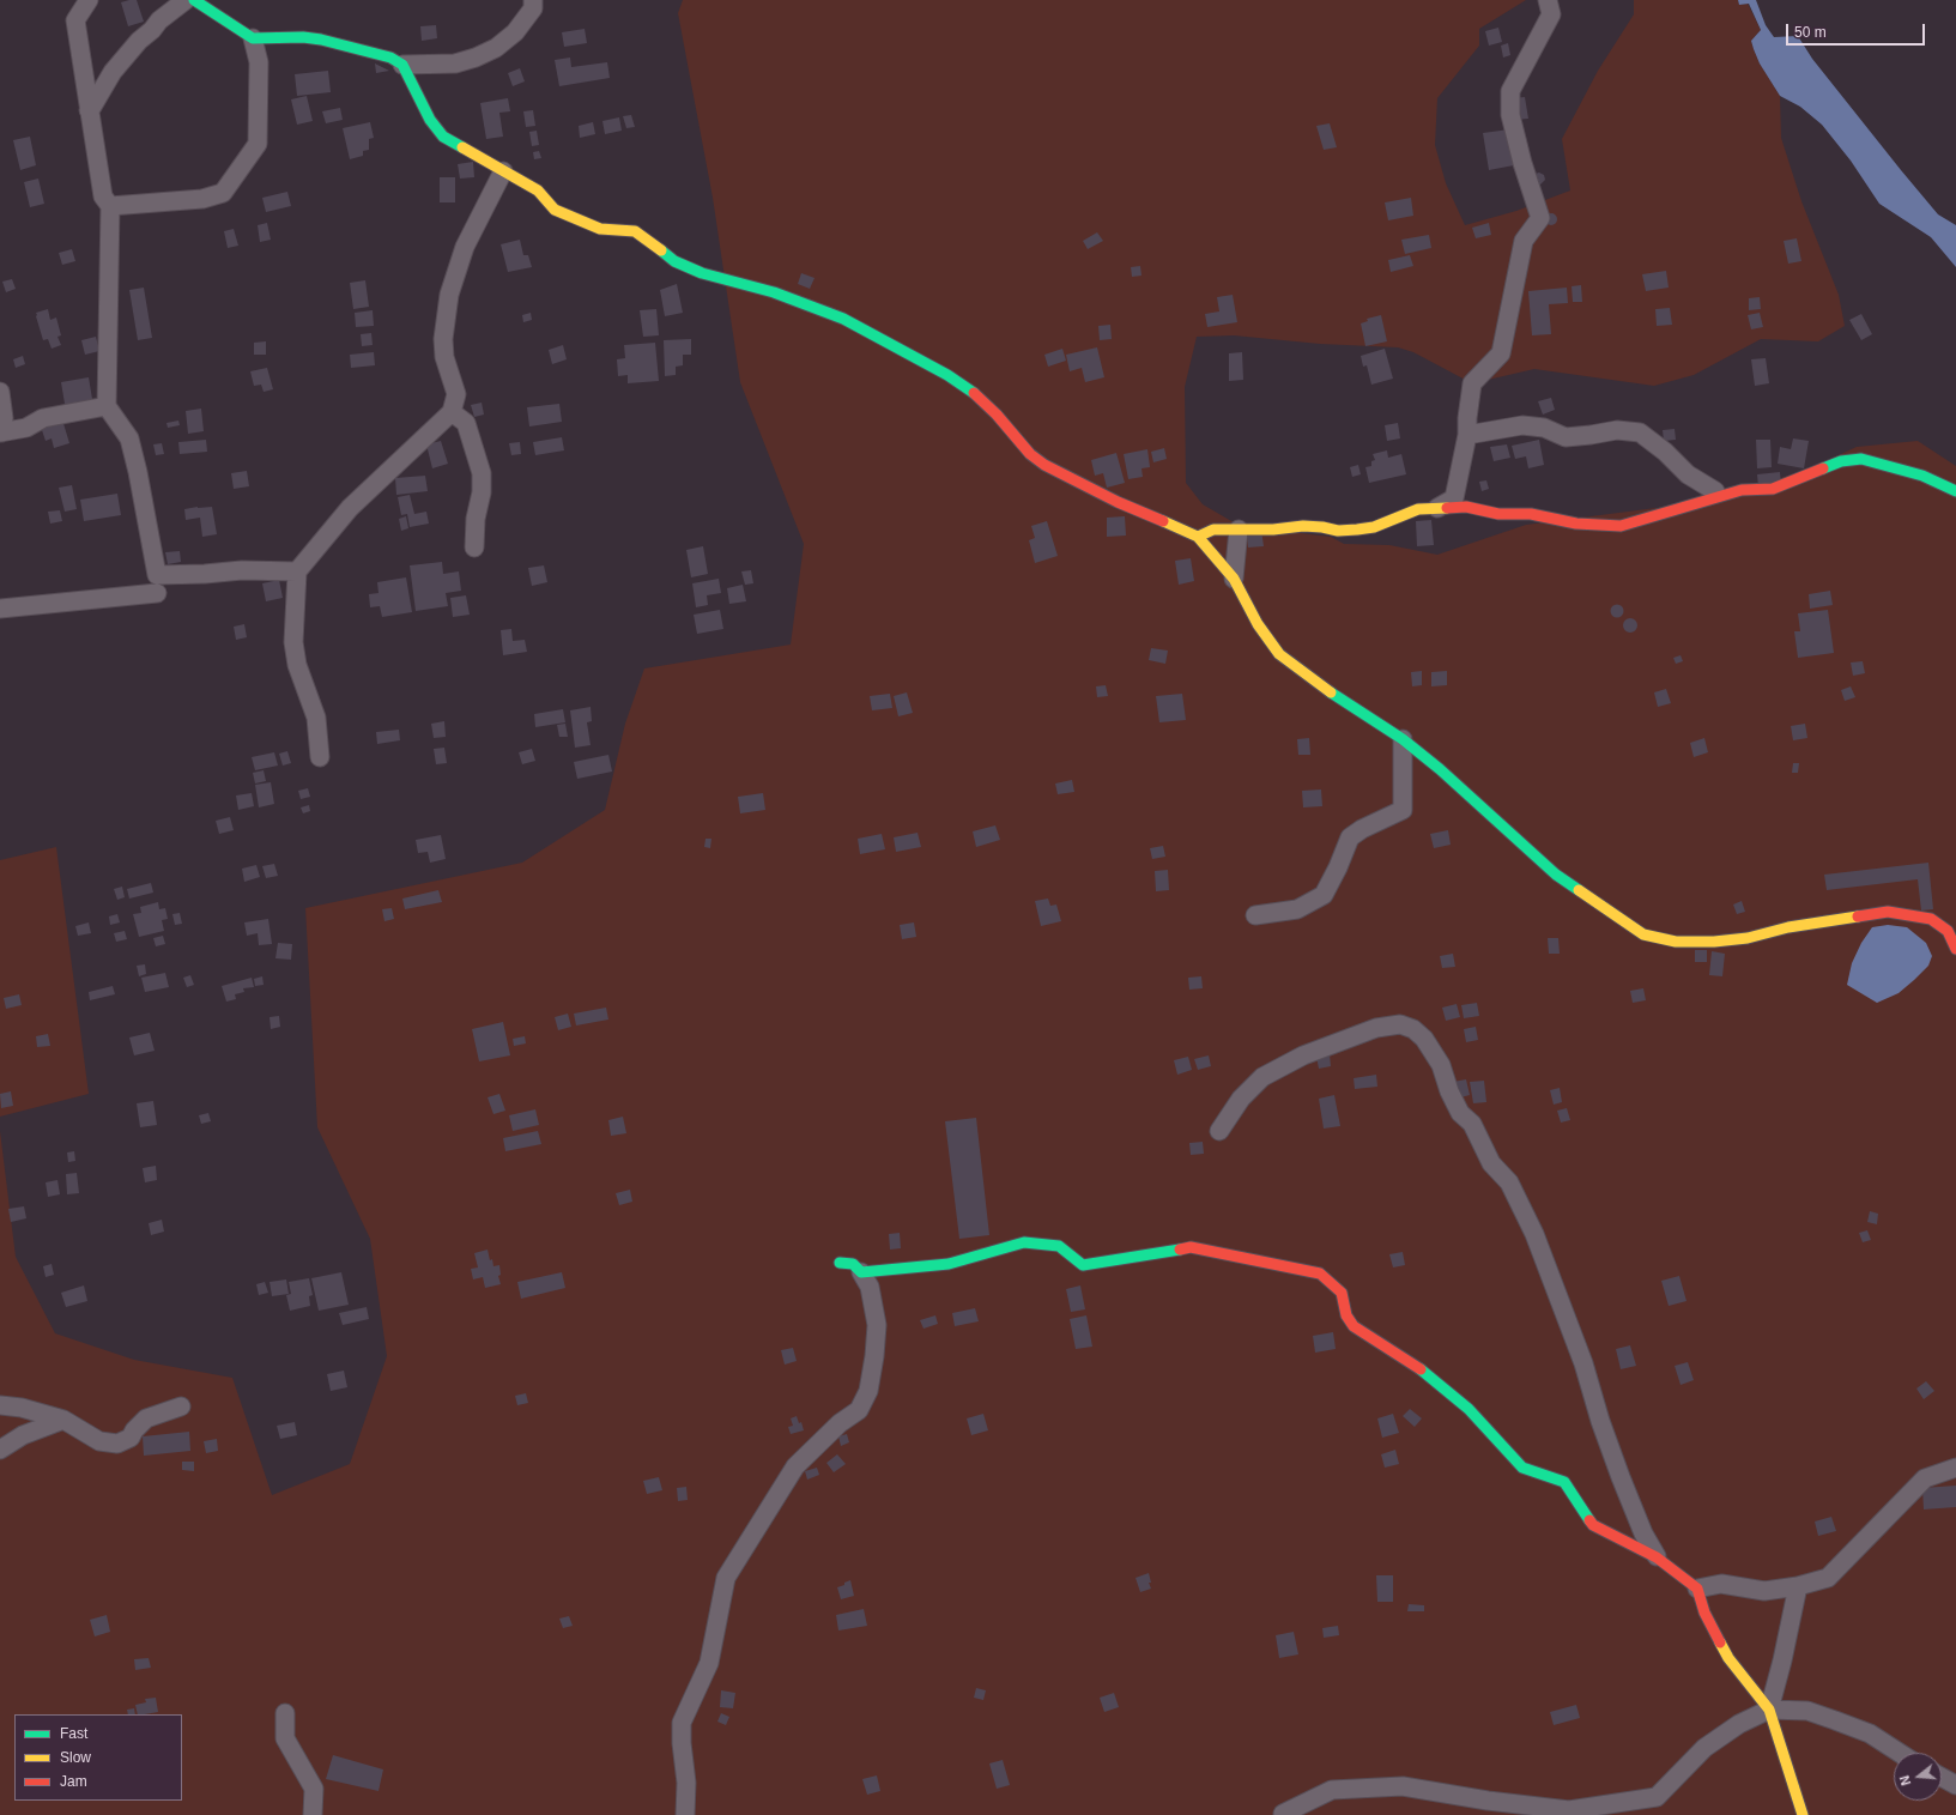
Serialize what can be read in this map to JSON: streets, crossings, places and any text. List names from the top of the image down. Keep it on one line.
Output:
{"legend":["Fast","Slow","Jam"],"scale_bar":"50 m","north":"left"}
